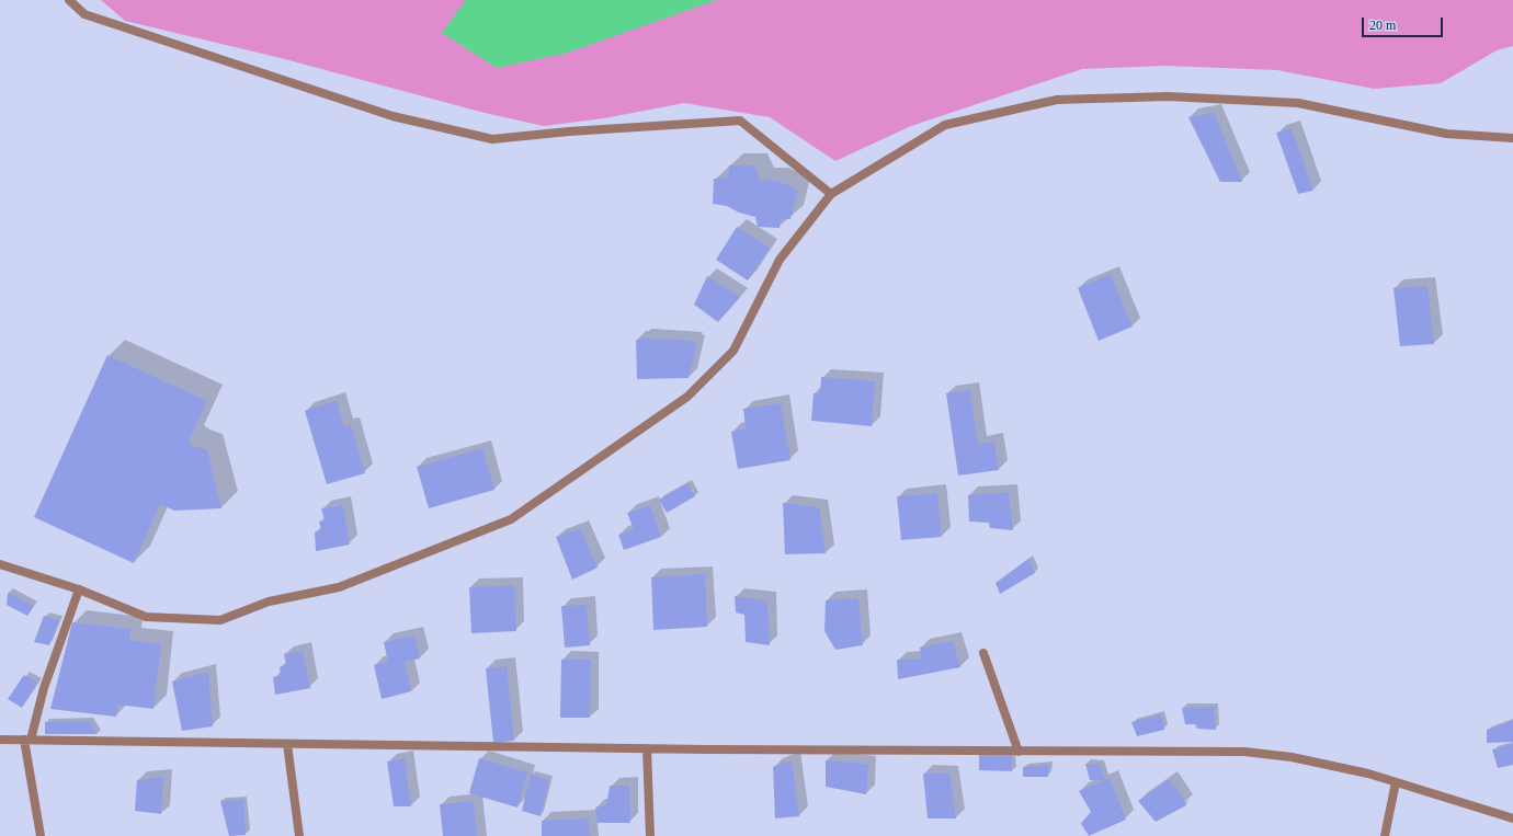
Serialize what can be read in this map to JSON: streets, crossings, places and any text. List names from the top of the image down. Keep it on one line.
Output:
{"scale_bar":"20 m"}
